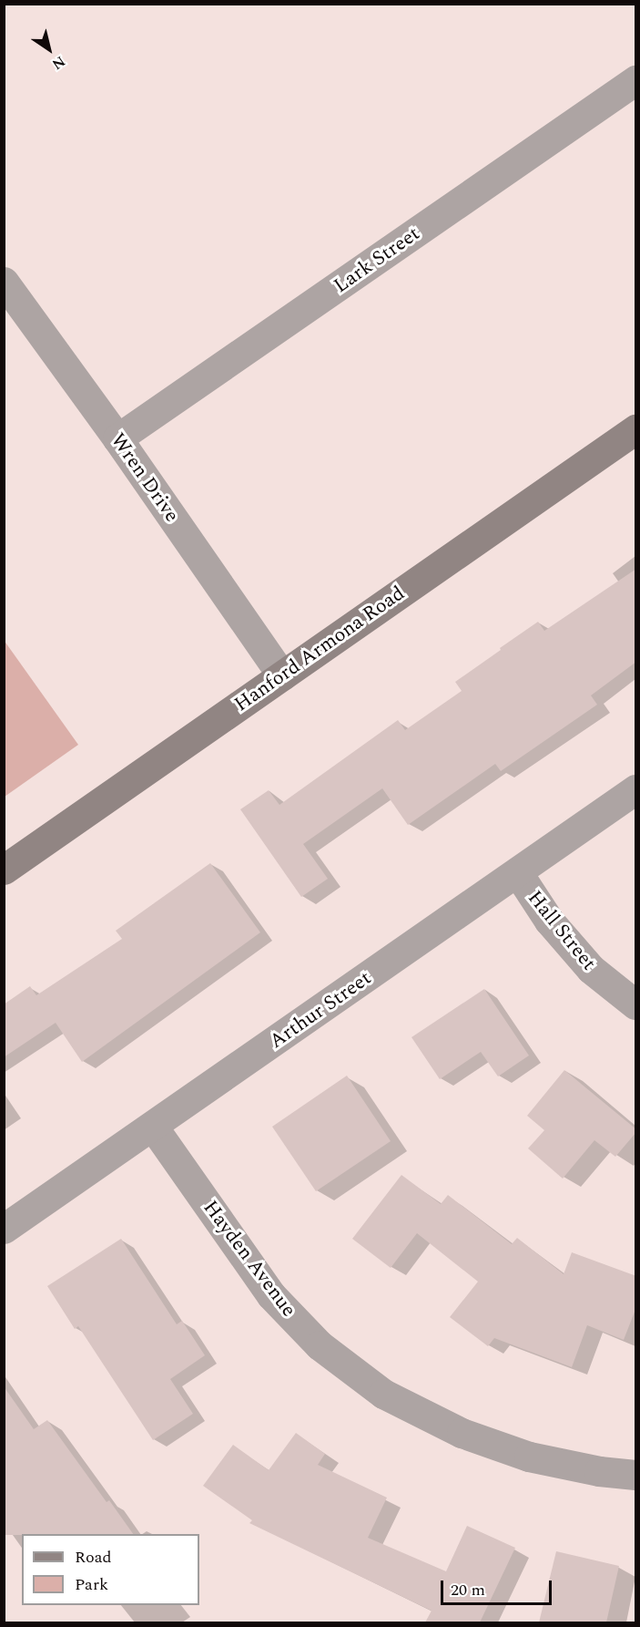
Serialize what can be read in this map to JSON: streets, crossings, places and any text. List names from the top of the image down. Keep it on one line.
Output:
{"streets":{"main road":["Hanford Armona Road"],"street":["Lark Street","Wren Drive","Hall Street","Arthur Street","Hayden Avenue"]},"crossings":[["Lark Street","Wren Drive"],["Wren Drive","Hanford Armona Road"],["Hall Street","Arthur Street"],["Arthur Street","Hayden Avenue"]],"legend":["Road","Park"],"scale_bar":"20 m","north":"bottom right"}
